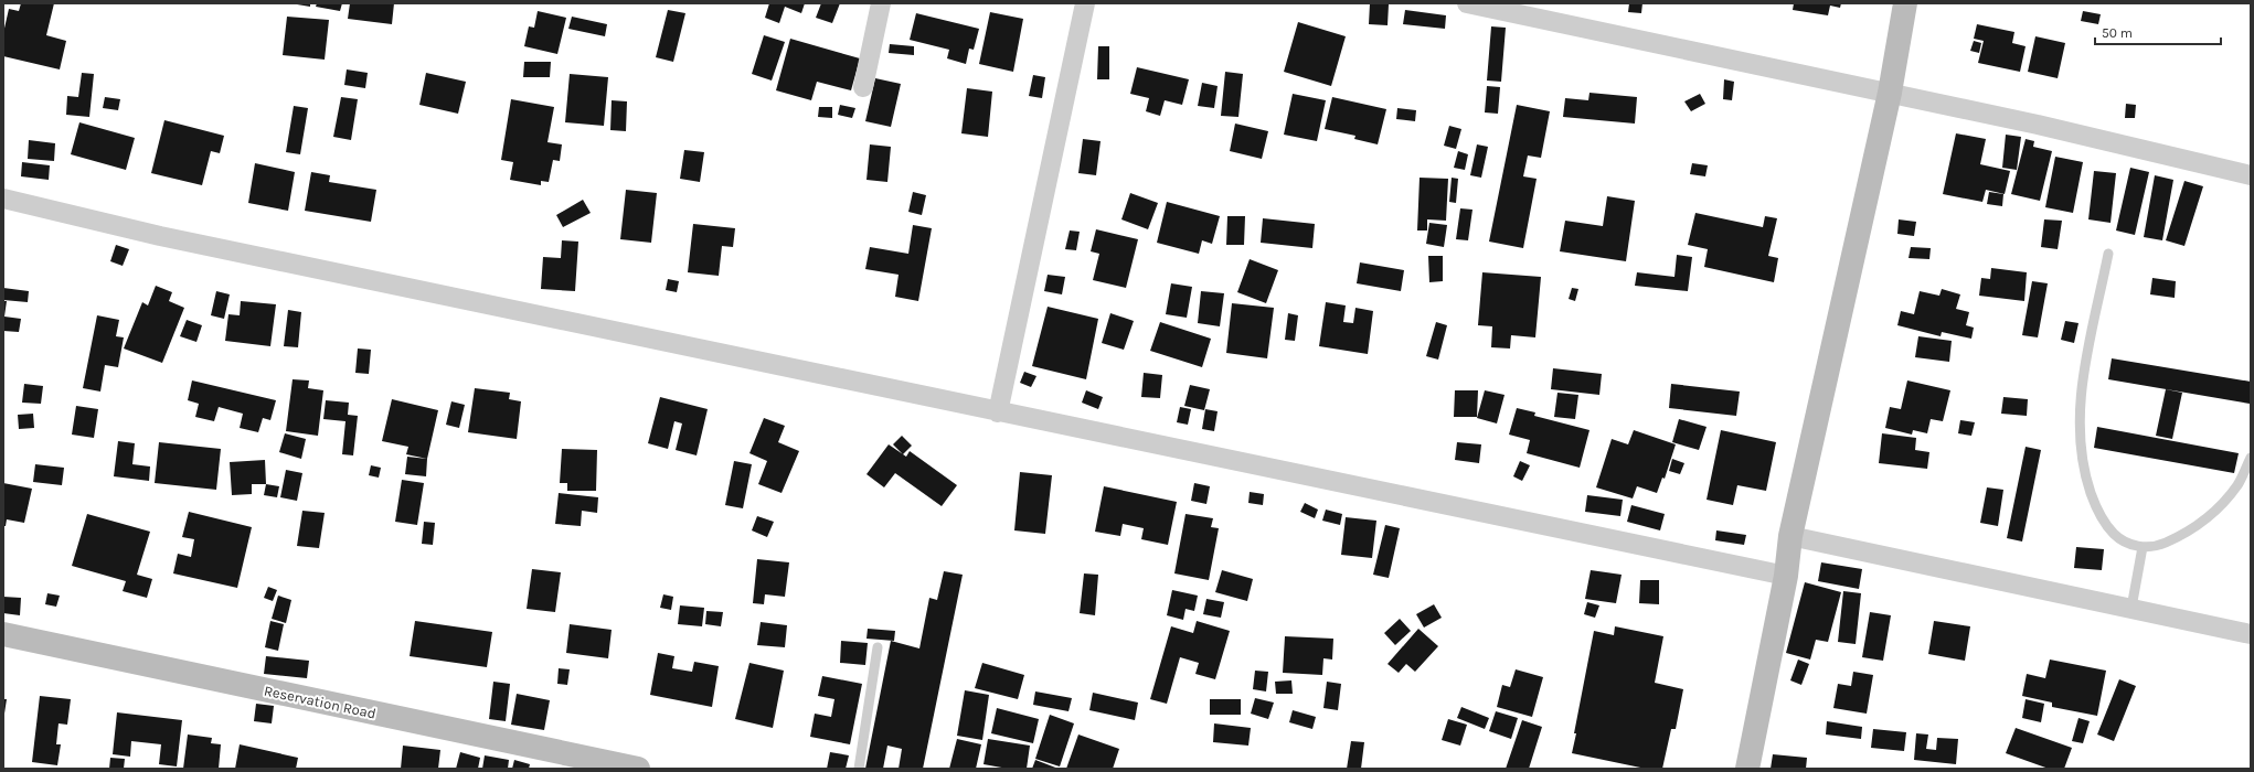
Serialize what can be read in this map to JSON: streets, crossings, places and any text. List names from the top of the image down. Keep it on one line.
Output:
{"streets":{"street":["Reservation Road"]},"scale_bar":"50 m"}
